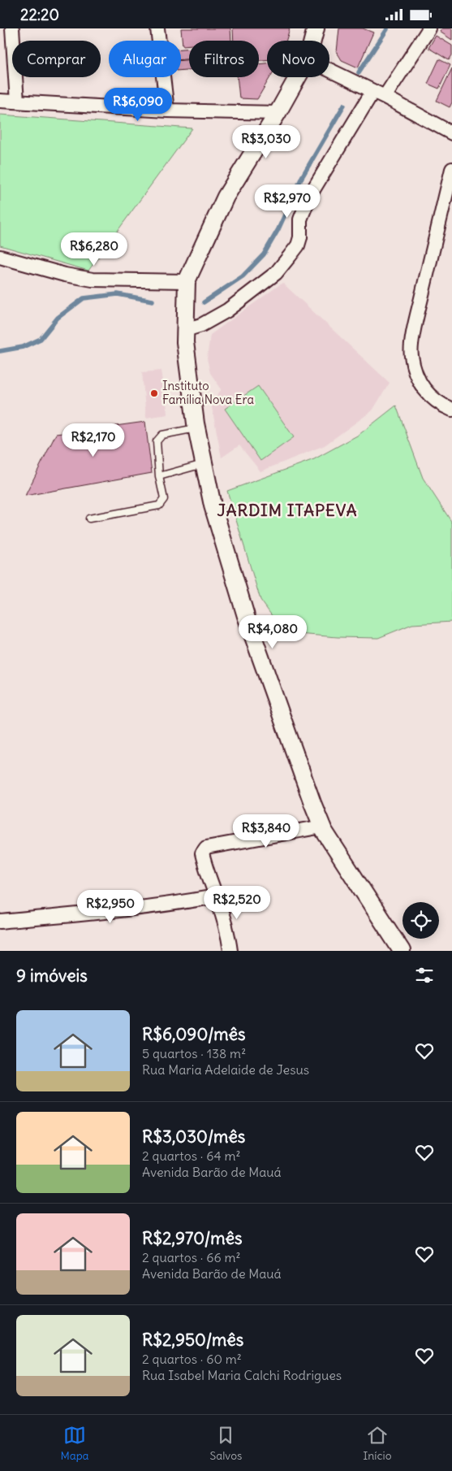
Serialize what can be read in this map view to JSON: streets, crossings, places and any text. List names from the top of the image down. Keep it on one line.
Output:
{"districts":["JARDIM ITAPEVA"],"places":["Instituto Família Nova Era"],"page":{"status":"22:20","chip":["Comprar","Alugar","Filtros","Novo"],"price":["R$6,090","R$3,030","R$2,970","R$6,280","R$2,170","R$4,080","R$3,840","R$2,520","R$2,950"],"heading":"9 imóveis","list":[{"name":"R$6,090/mês","note":"5 quartos · 138 m² · Rua Maria Adelaide de Jesus"},{"name":"R$3,030/mês","note":"2 quartos · 64 m² · Avenida Barão de Mauá"},{"name":"R$2,970/mês","note":"2 quartos · 66 m² · Avenida Barão de Mauá"},{"name":"R$2,950/mês","note":"2 quartos · 60 m² · Rua Isabel Maria Calchi Rodrigues"}],"tabs":["Mapa","Salvos","Início"]}}
